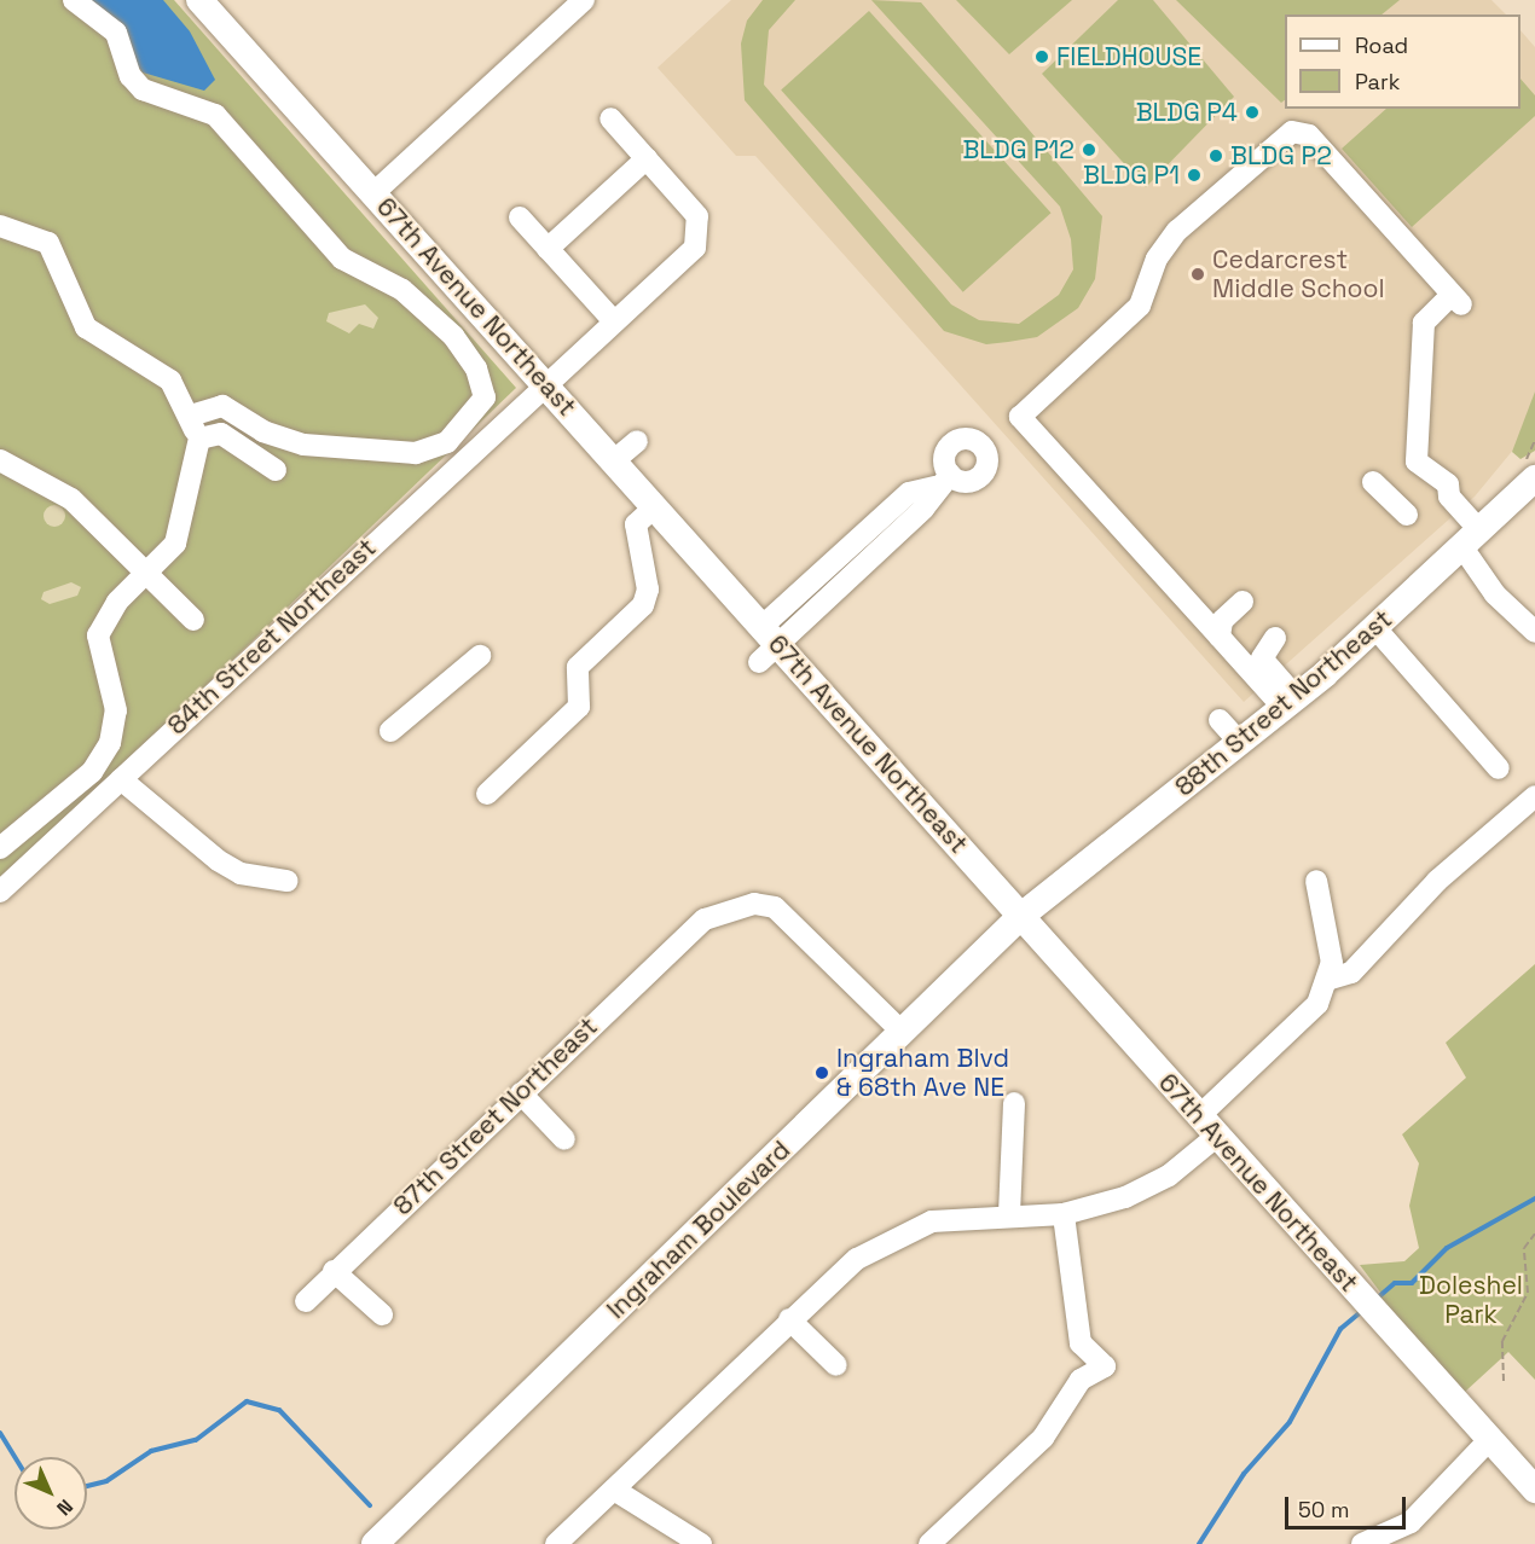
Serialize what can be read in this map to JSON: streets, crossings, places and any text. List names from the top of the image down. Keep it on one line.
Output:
{"streets":{"main road":["67th Avenue Northeast","88th Street Northeast","Ingraham Boulevard"],"street":["84th Street Northeast","87th Street Northeast"]},"crossings":[["67th Avenue Northeast","84th Street Northeast"],["67th Avenue Northeast","88th Street Northeast"],["67th Avenue Northeast","Ingraham Boulevard"],["88th Street Northeast","Ingraham Boulevard"],["87th Street Northeast","Ingraham Boulevard"]],"parks":["Doleshel Park"],"places":["FIELDHOUSE","BLDG P4","BLDG P12","BLDG P2","BLDG P1","Cedarcrest Middle School","Ingraham Blvd & 68th Ave NE"],"legend":["Road","Park"],"scale_bar":"50 m","north":"bottom right"}
